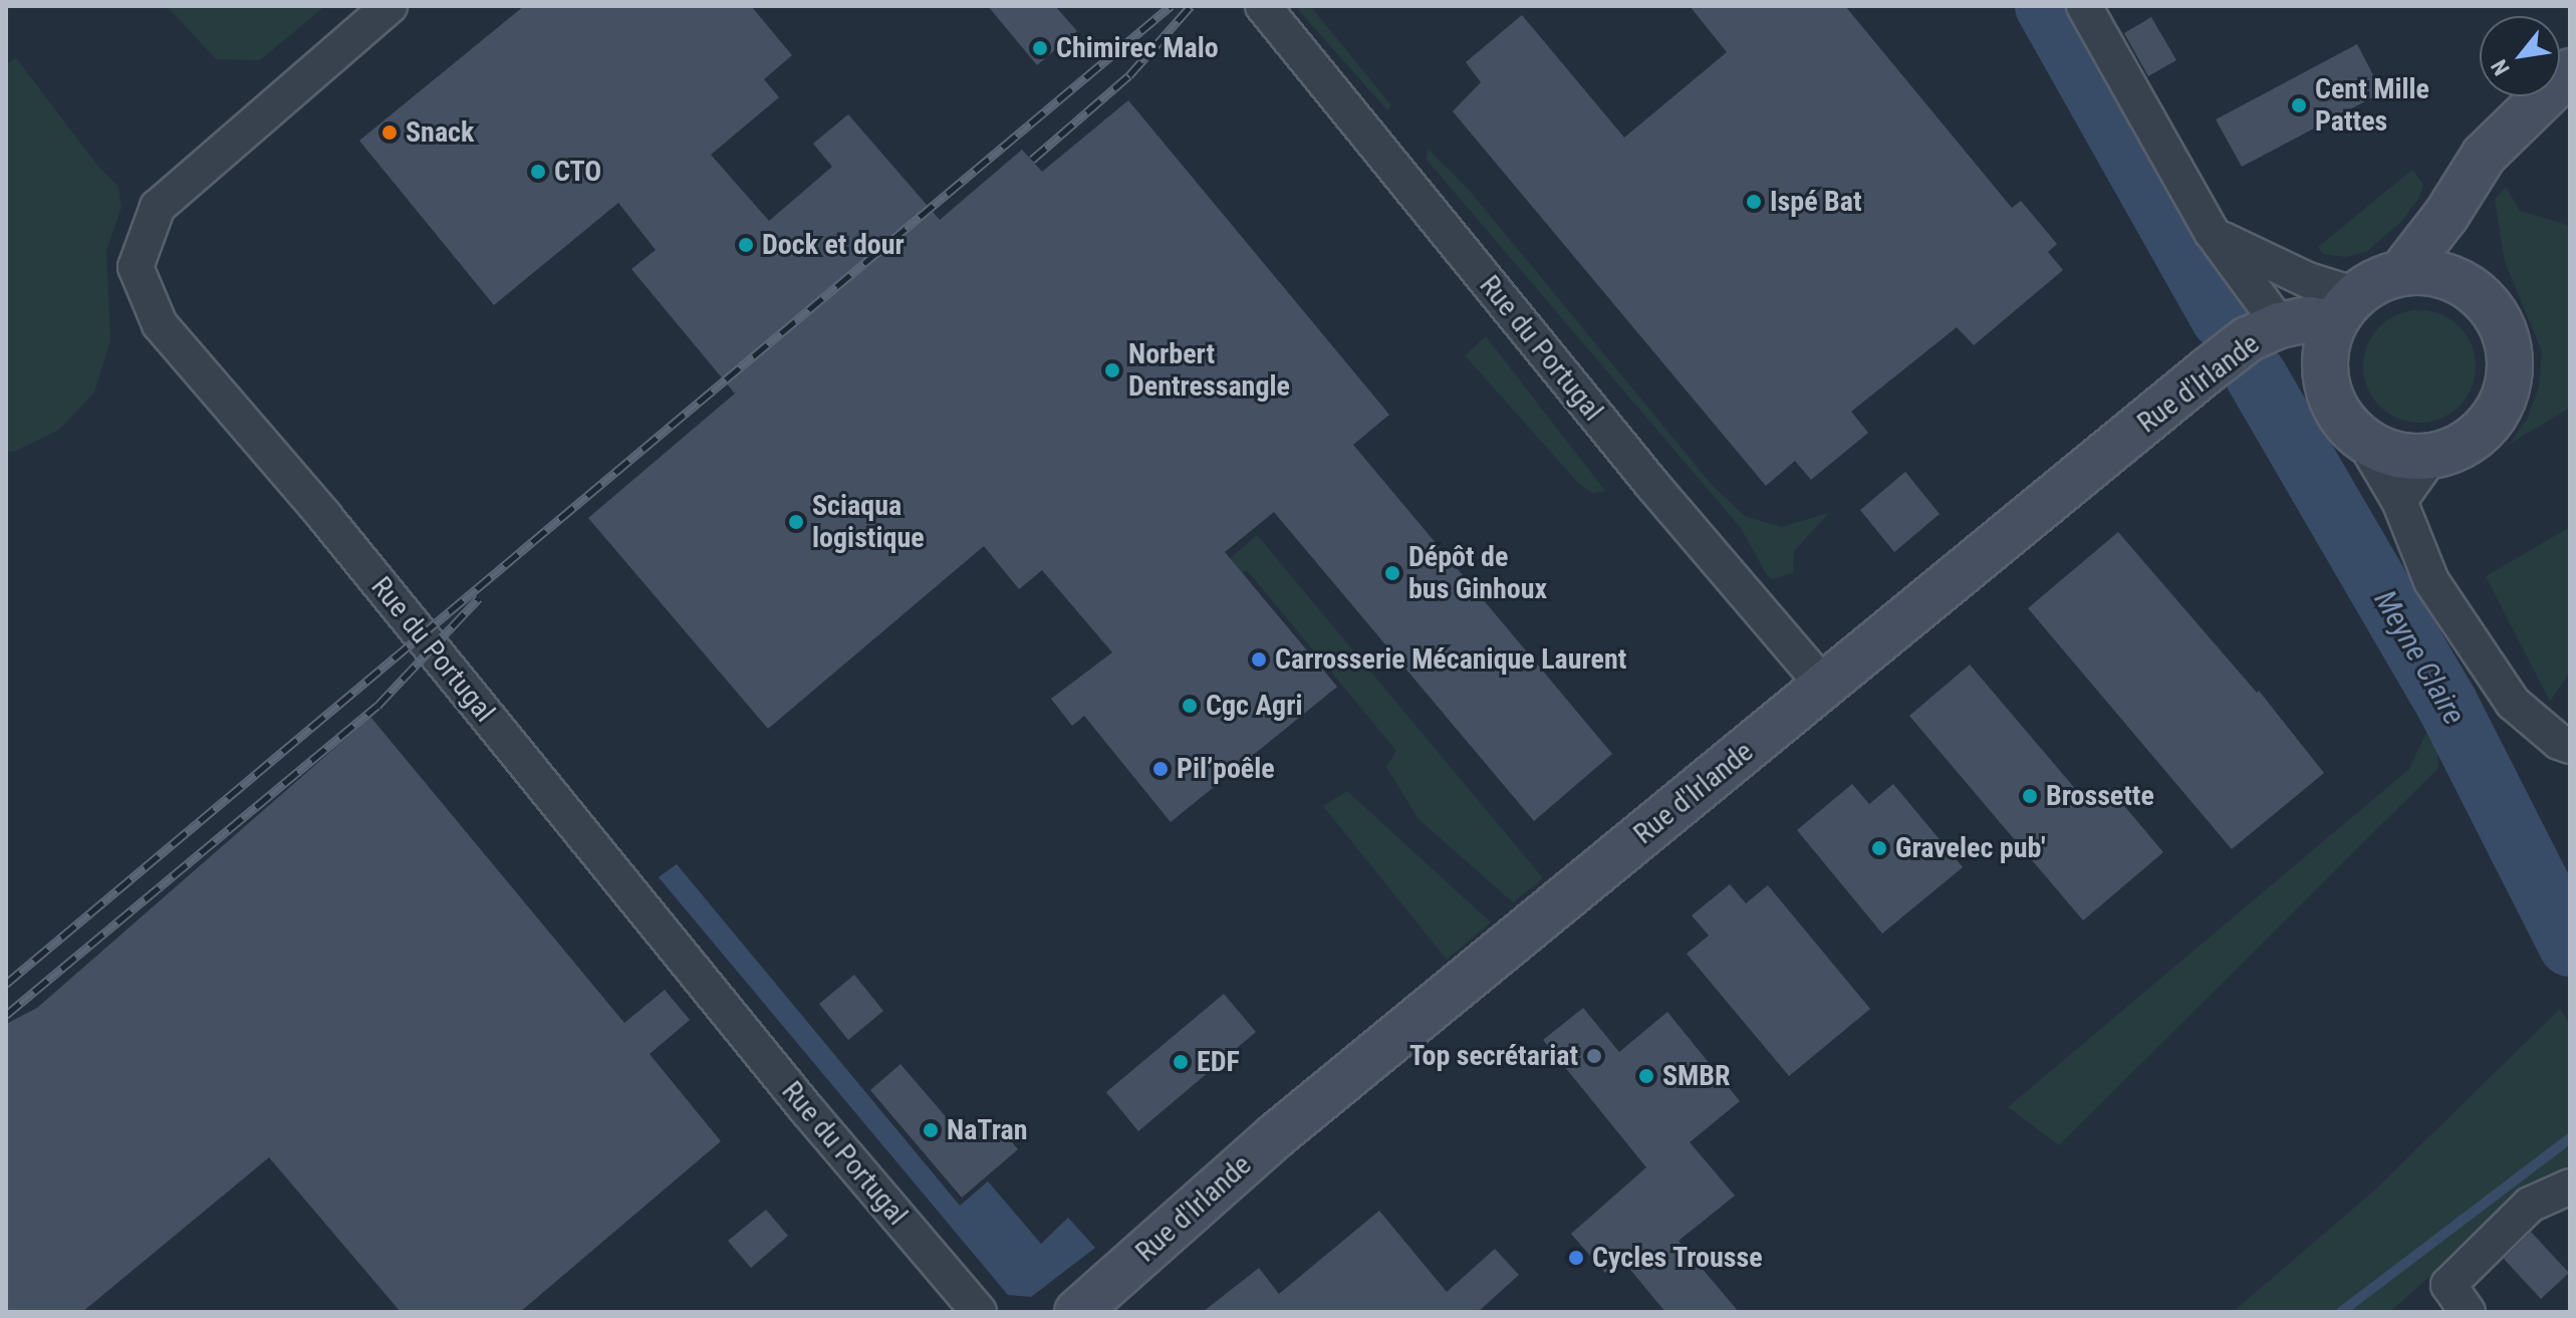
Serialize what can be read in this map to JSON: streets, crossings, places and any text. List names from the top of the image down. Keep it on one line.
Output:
{"streets":{"street":["Rue du Portugal","Rue d'Irlande"]},"crossings":[["Rue du Portugal","Rue d'Irlande"]],"water":["Meyne Claire"],"places":["Chimirec Malo","Cent Mille Pattes","Snack","CTO","Ispé Bat","Dock et dour","Norbert Dentressangle","Sciaqua logistique","Dépôt de bus Ginhoux","Carrosserie Mécanique Laurent","Cgc Agri","Pil’poêle","Brossette","Gravelec pub'","Top secrétariat","EDF","SMBR","NaTran","Cycles Trousse"],"north":"bottom left"}
